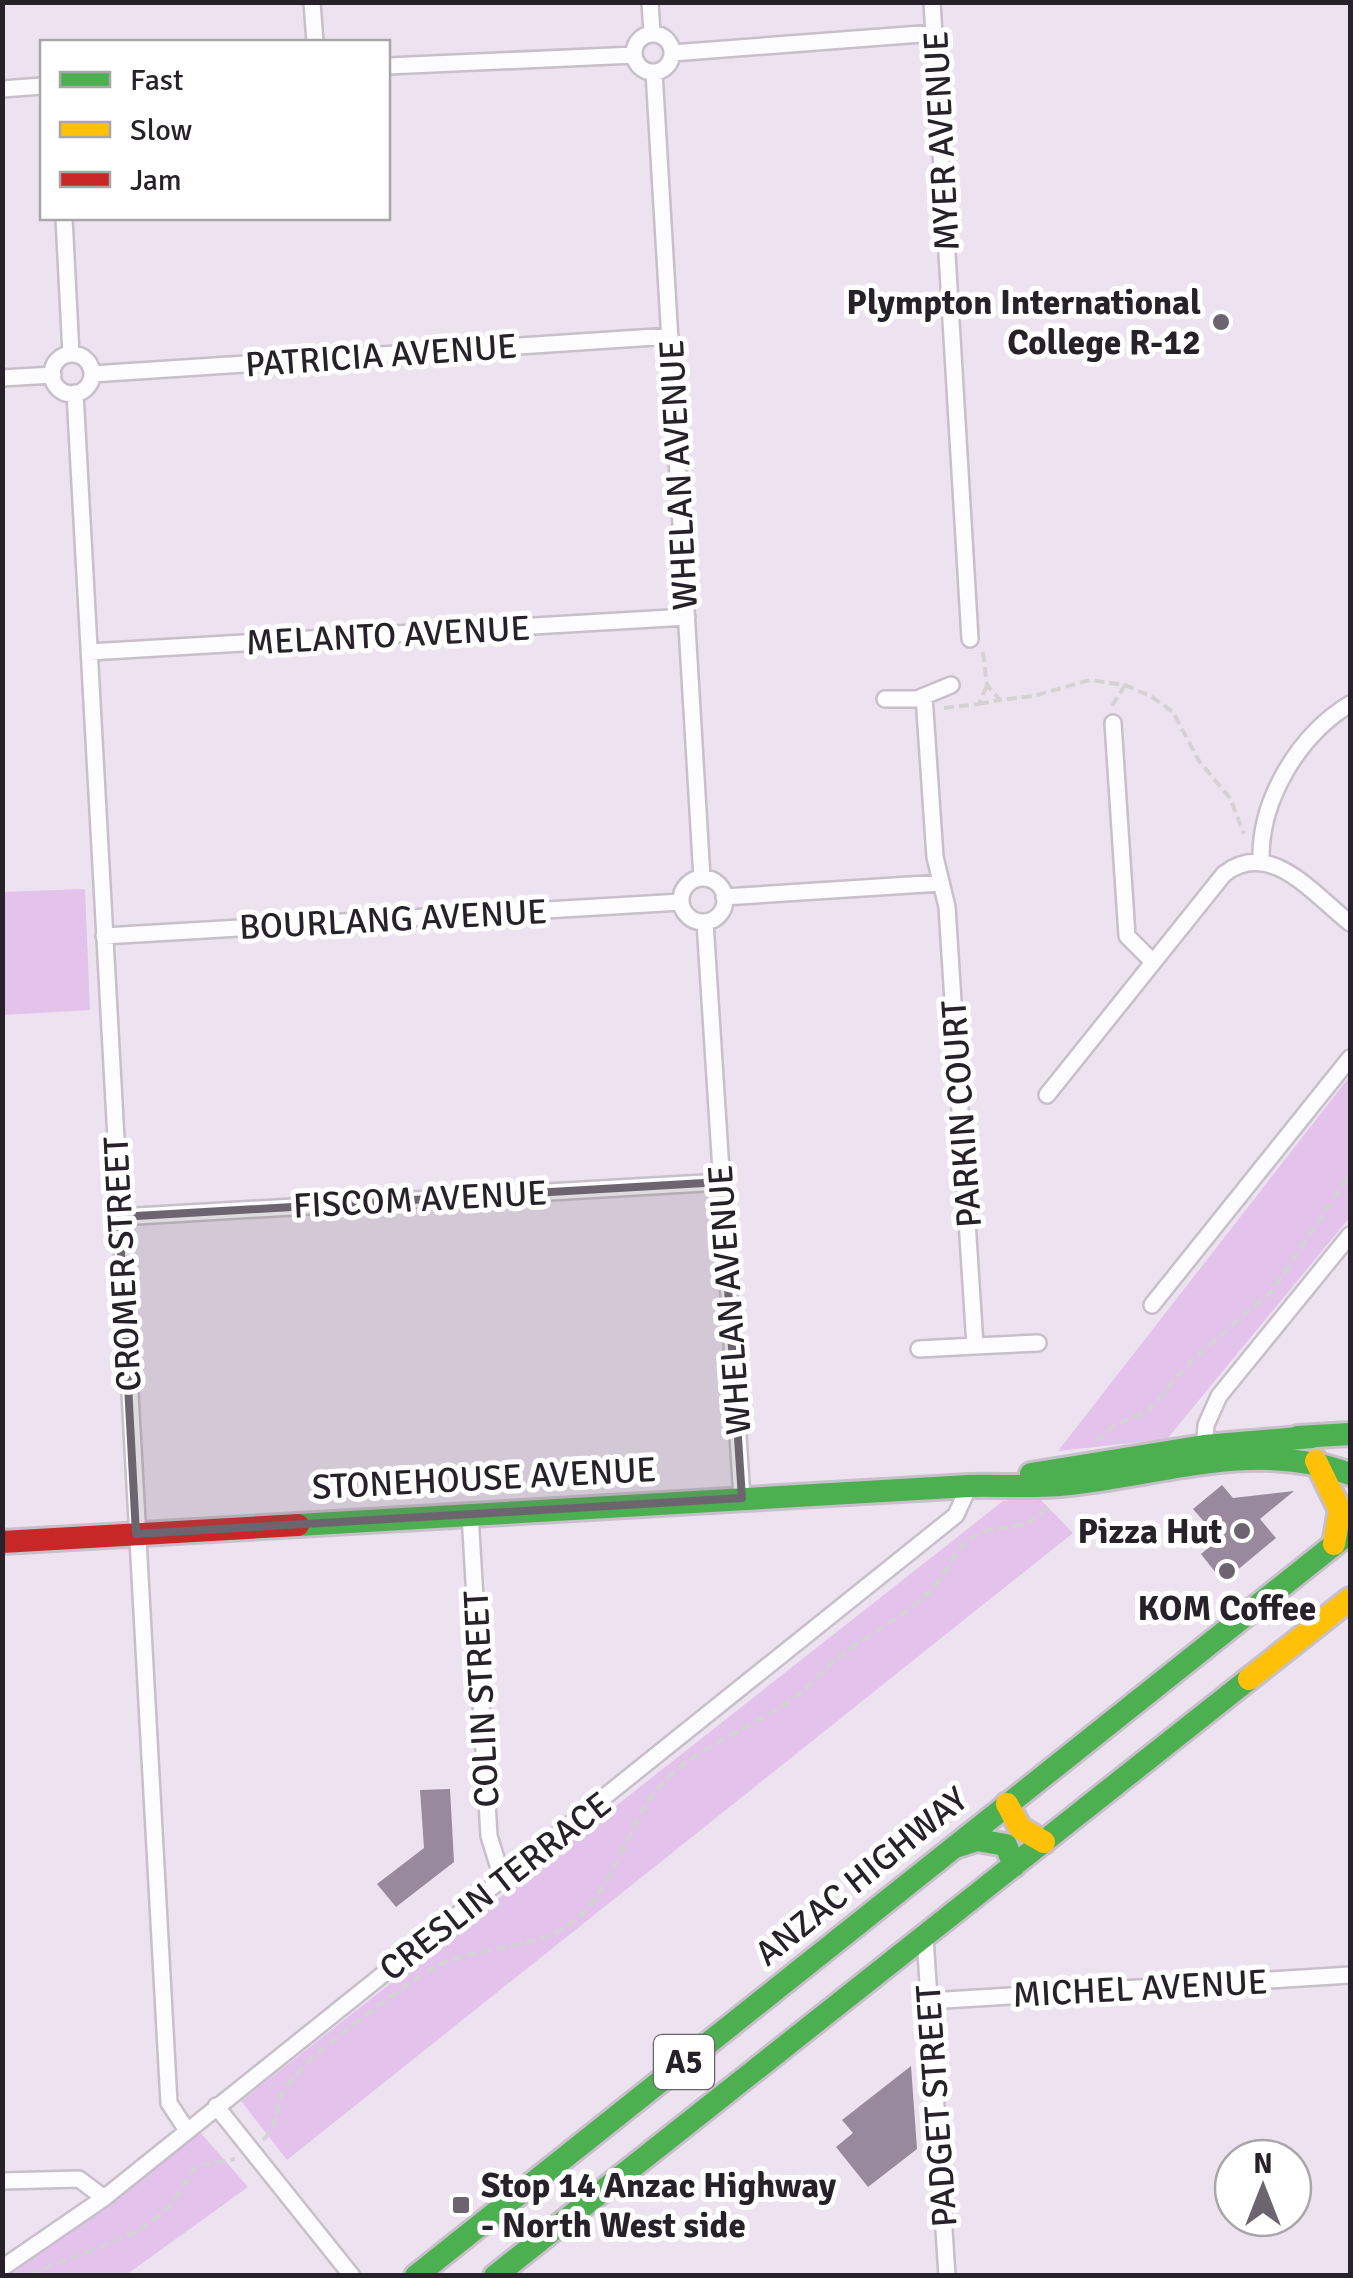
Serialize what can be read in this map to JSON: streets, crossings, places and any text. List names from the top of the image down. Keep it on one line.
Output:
{"streets":{"main road":["STONEHOUSE AVENUE","ANZAC HIGHWAY","A5"],"street":["MYER AVENUE","PATRICIA AVENUE","WHELAN AVENUE","MELANTO AVENUE","BOURLANG AVENUE","PARKIN COURT","FISCOM AVENUE","CROMER STREET","COLIN STREET","CRESLIN TERRACE","MICHEL AVENUE","PADGET STREET"]},"crossings":[["PATRICIA AVENUE","WHELAN AVENUE"],["PATRICIA AVENUE","CROMER STREET"],["WHELAN AVENUE","MELANTO AVENUE"],["WHELAN AVENUE","BOURLANG AVENUE"],["WHELAN AVENUE","FISCOM AVENUE"],["WHELAN AVENUE","STONEHOUSE AVENUE"],["MELANTO AVENUE","CROMER STREET"],["BOURLANG AVENUE","CROMER STREET"],["FISCOM AVENUE","CROMER STREET"],["CROMER STREET","STONEHOUSE AVENUE"],["CROMER STREET","CRESLIN TERRACE"],["STONEHOUSE AVENUE","COLIN STREET"],["STONEHOUSE AVENUE","CRESLIN TERRACE"],["COLIN STREET","CRESLIN TERRACE"],["MICHEL AVENUE","PADGET STREET"],["A5","PADGET STREET"]],"places":{"other":["Plympton International College R-12","Pizza Hut","KOM Coffee"],"transit":["Stop 14 Anzac Highway - North West side"]},"legend":["Fast","Slow","Jam"],"north":"top"}
